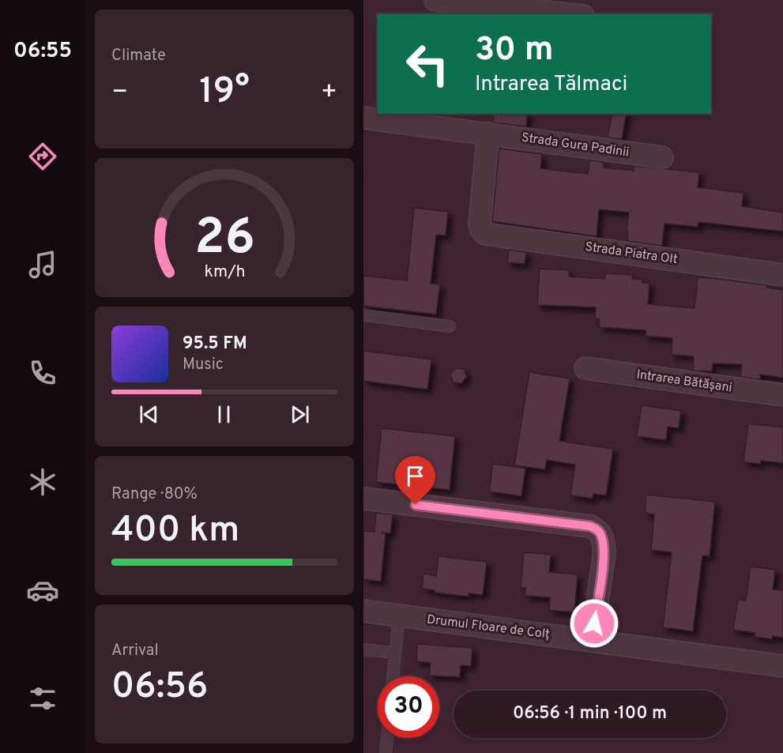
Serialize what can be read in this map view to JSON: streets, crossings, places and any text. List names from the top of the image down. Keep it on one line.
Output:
{"streets":{"street":["Strada Gura Padinii","Strada Piatra Olt","Intrarea Bătășani","Drumul Floare de Colț"]},"crossings":[["Strada Gura Padinii","Strada Piatra Olt"]],"page":{"tabs":"06:55","tile":["Climate",["Range · 80%","400 km"],["Arrival","06:56"]],"turn":["30 m","Intrarea Tălmaci"],"heat":["−","19°","+"],"song":["95.5 FM","Music"],"limit":"30","trip":"06:56 · 1 min · 100 m","gauge":["26","km/h"]}}
